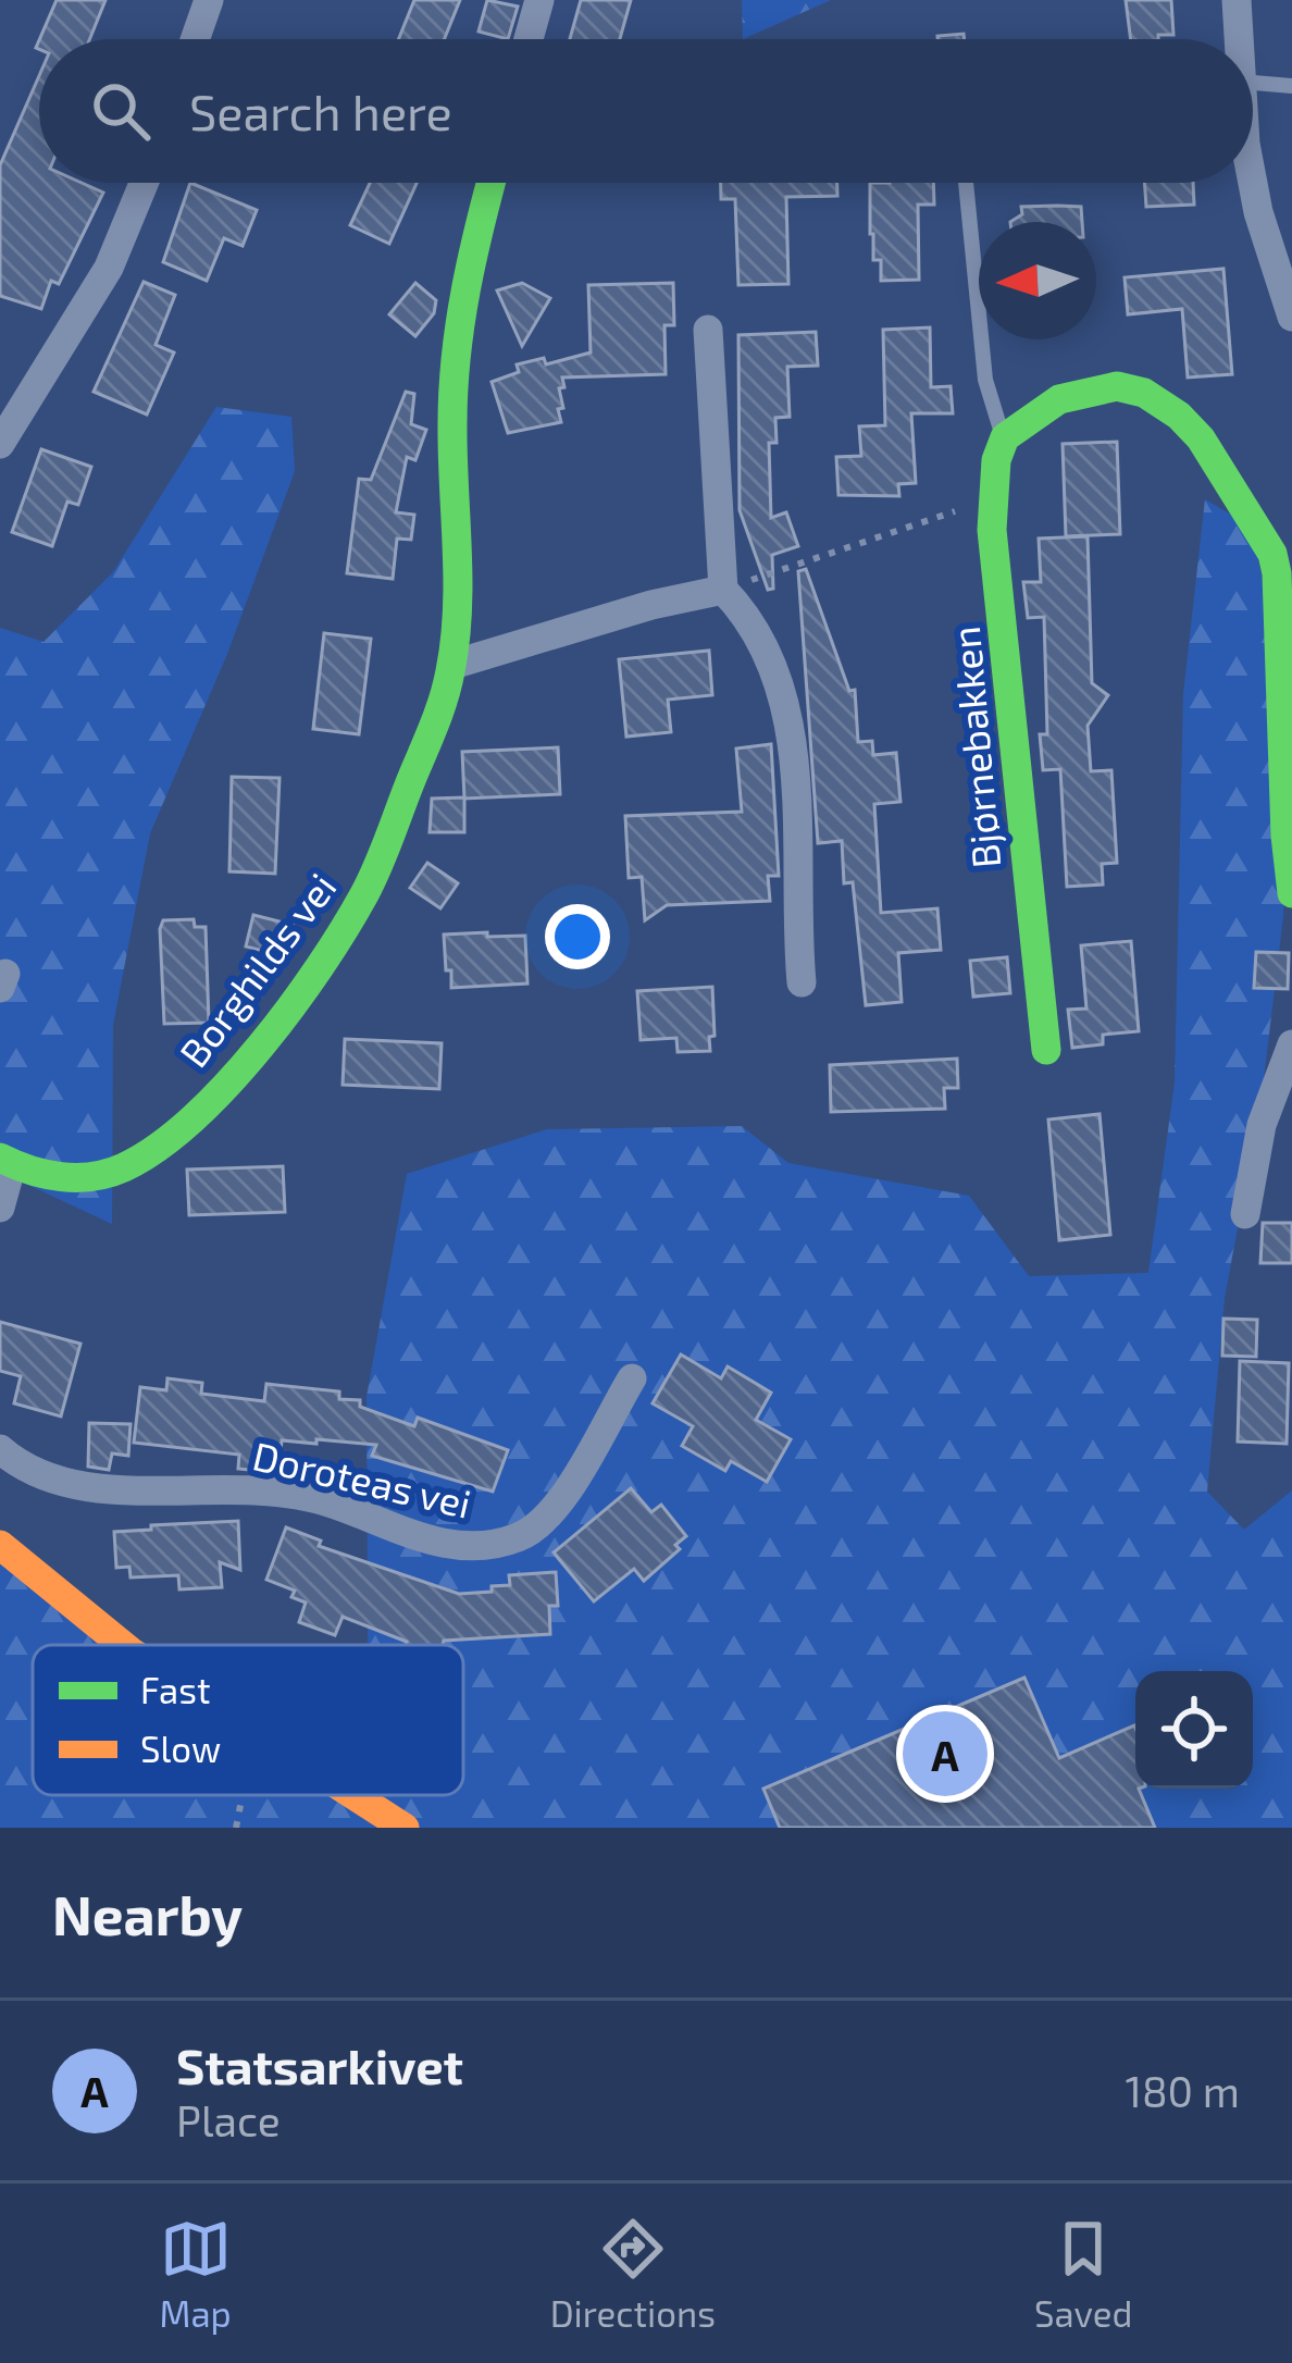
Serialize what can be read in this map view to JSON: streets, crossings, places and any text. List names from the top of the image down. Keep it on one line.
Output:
{"streets":{"street":["Bjørnebakken","Borghilds vei","Doroteas vei"]},"legend":["Fast","Slow"],"north":"left","page":{"search":"Search here","pins":"A","heading":"Nearby","list":[{"mark":"A","name":"Statsarkivet","note":"Place","value":"180 m"}],"nav":["Map","Directions","Saved"]}}
